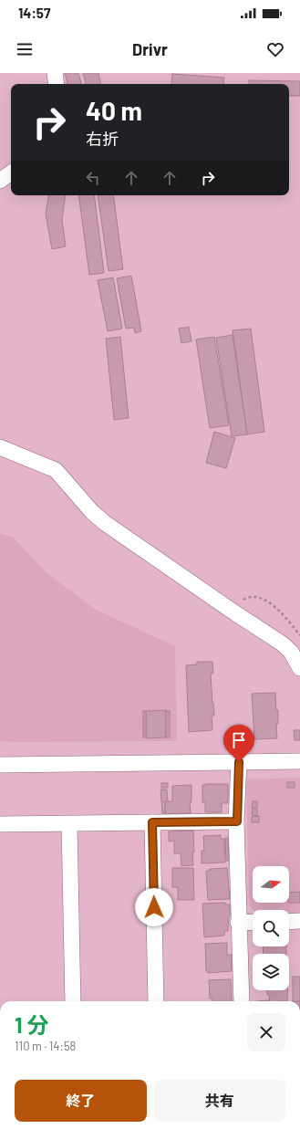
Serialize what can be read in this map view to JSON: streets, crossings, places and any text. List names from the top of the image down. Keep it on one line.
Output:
{"north":"right","page":{"status":"14:57","header":"Drivr","turn":["40 m","右折"],"heading":["1 分","110 m · 14:58"],"buttons":["終了","共有"]}}
